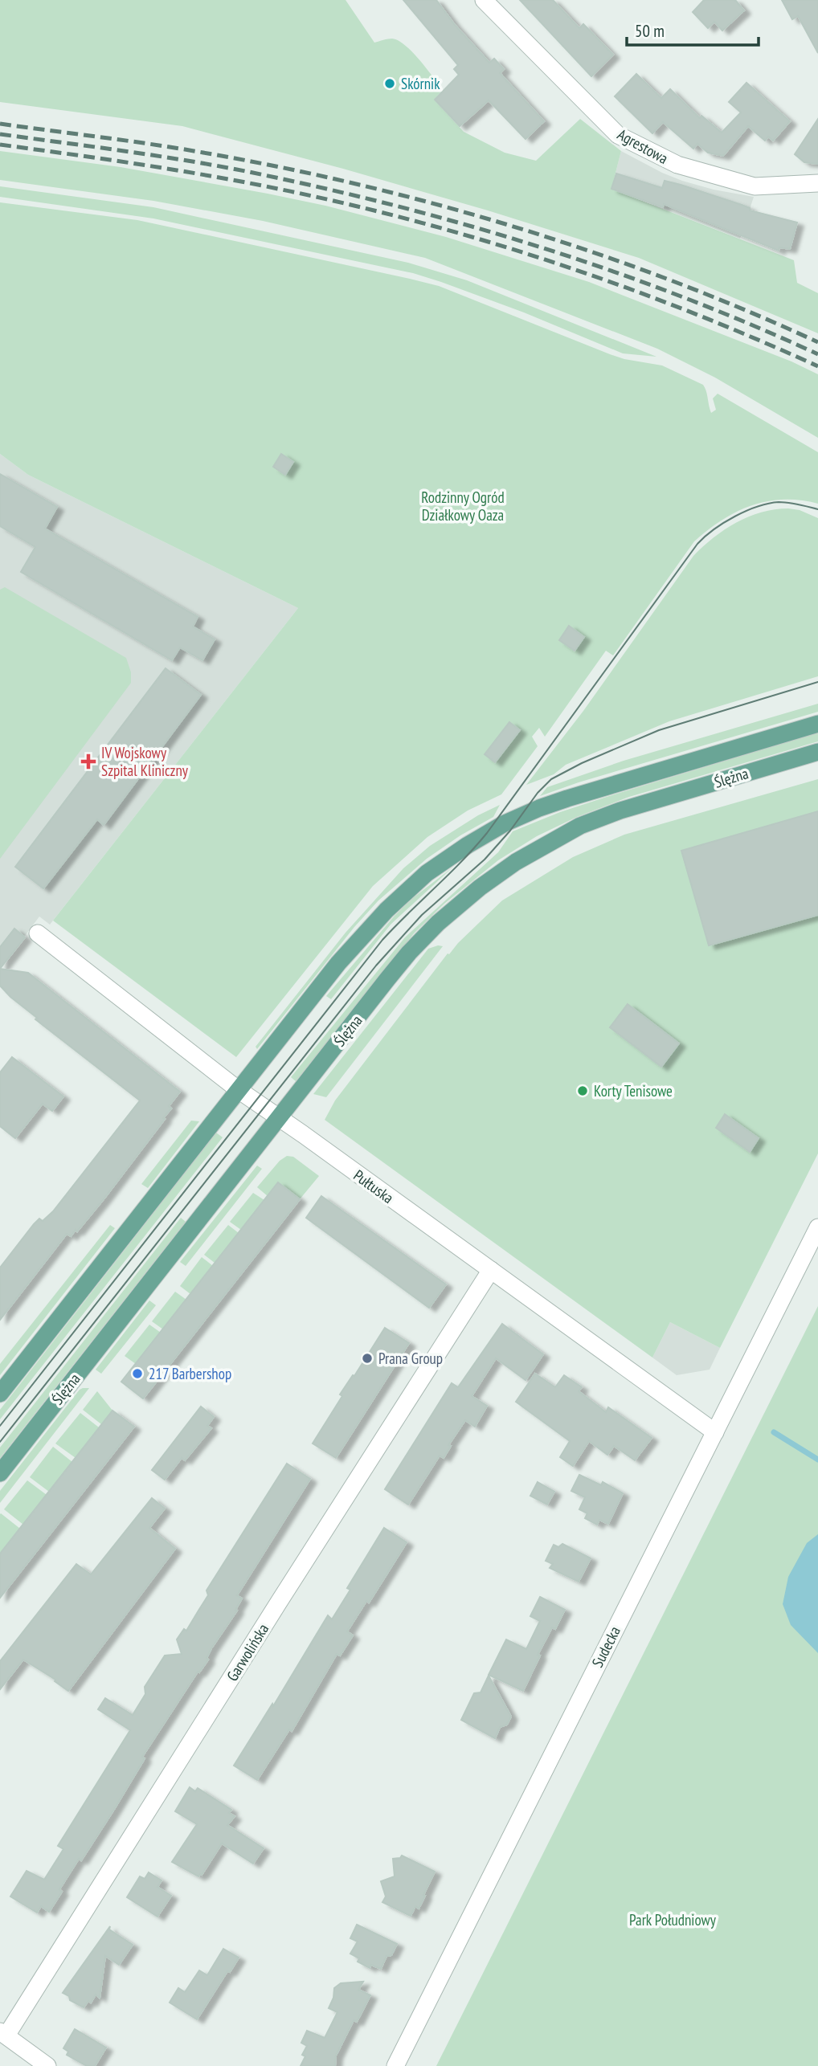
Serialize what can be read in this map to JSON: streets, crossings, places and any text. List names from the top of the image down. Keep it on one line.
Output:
{"streets":{"main road":["Ślężna"],"street":["Agrestowa","Pułtuska","Sudecka","Garwolińska"]},"crossings":[["Ślężna","Pułtuska"],["Pułtuska","Sudecka"],["Pułtuska","Garwolińska"]],"parks":["Rodzinny Ogród Działkowy Oaza","Park Południowy"],"places":{"other":["Skórnik","Korty Tenisowe","Prana Group","217 Barbershop"],"health":["IV Wojskowy Szpital Kliniczny"]},"scale_bar":"50 m"}
